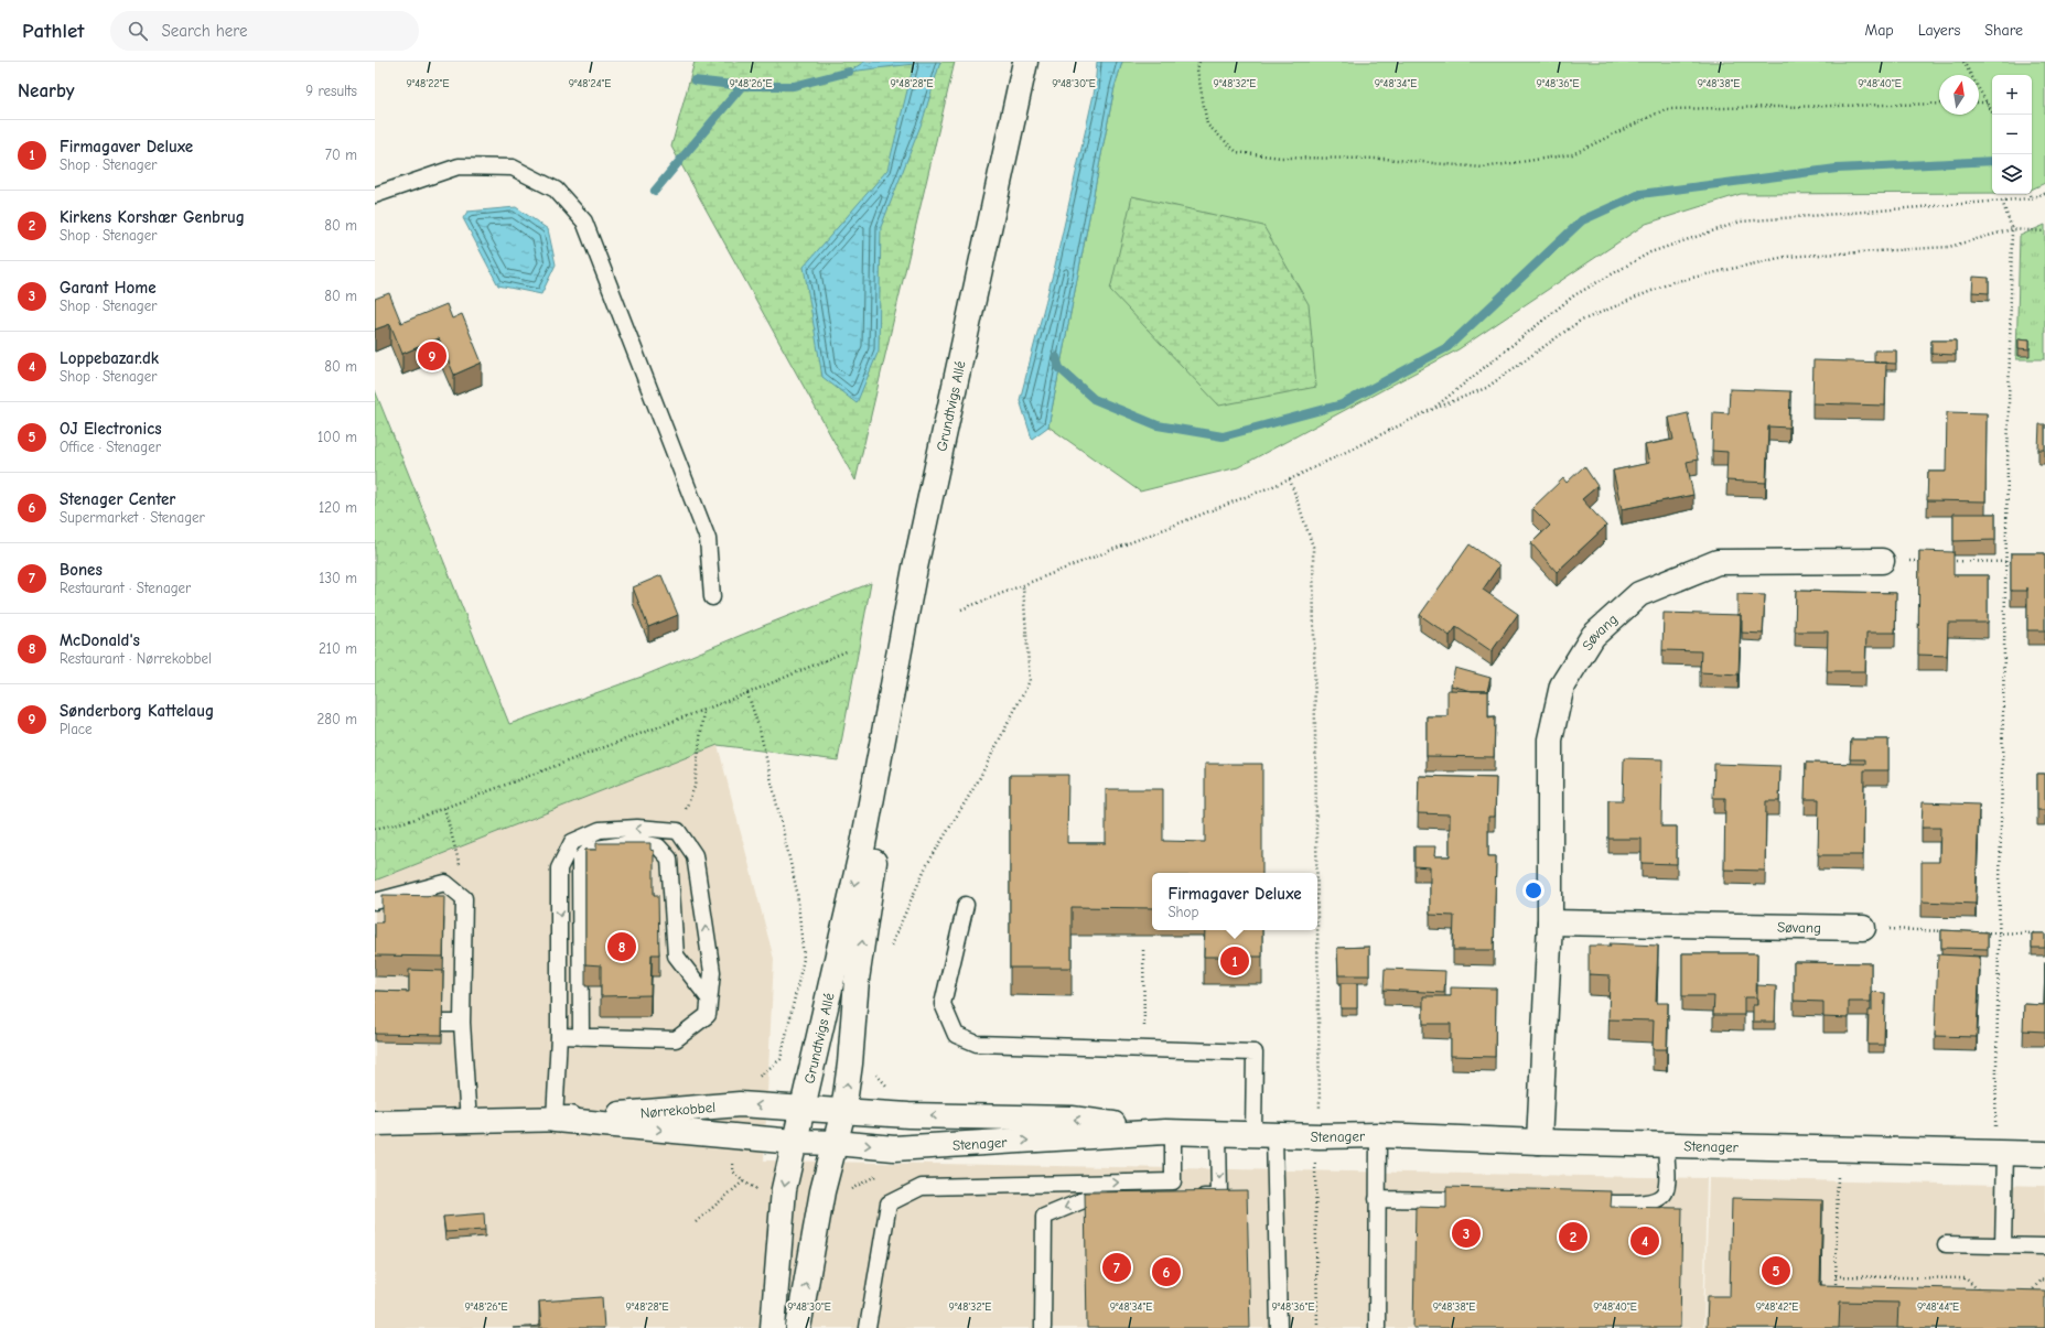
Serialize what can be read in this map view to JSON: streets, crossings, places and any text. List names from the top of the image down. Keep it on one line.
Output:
{"streets":{"street":["Grundtvigs Allé","Søvang","Nørrekobbel","Stenager"]},"crossings":[["Grundtvigs Allé","Nørrekobbel"],["Grundtvigs Allé","Stenager"],["Søvang","Stenager"],["Nørrekobbel","Stenager"]],"north":"top","page":{"header":"Pathlet","search":"Search here","nav":["Map","Layers","Share"],"heading":["Nearby","9 results"],"map_buttons":["+","−"],"list":[{"mark":"1","name":"Firmagaver Deluxe","note":"Shop · Stenager","value":"70 m"},{"mark":"2","name":"Kirkens Korshær Genbrug","note":"Shop · Stenager","value":"80 m"},{"mark":"3","name":"Garant Home","note":"Shop · Stenager","value":"80 m"},{"mark":"4","name":"Loppebazar.dk","note":"Shop · Stenager","value":"80 m"},{"mark":"5","name":"OJ Electronics","note":"Office · Stenager","value":"100 m"},{"mark":"6","name":"Stenager Center","note":"Supermarket · Stenager","value":"120 m"},{"mark":"7","name":"Bones","note":"Restaurant · Stenager","value":"130 m"},{"mark":"8","name":"McDonald's","note":"Restaurant · Nørrekobbel","value":"210 m"},{"mark":"9","name":"Sønderborg Kattelaug","note":"Place","value":"280 m"}],"pins":["9","8","1","3","2","4","7","5","6"],"popup":["Firmagaver Deluxe","Shop"]},"coordinates":["9°48'22\"E","9°48'24\"E","9°48'26\"E","9°48'28\"E","9°48'30\"E","9°48'32\"E","9°48'34\"E","9°48'36\"E","9°48'38\"E","9°48'40\"E","9°48'42\"E","9°48'44\"E"]}
